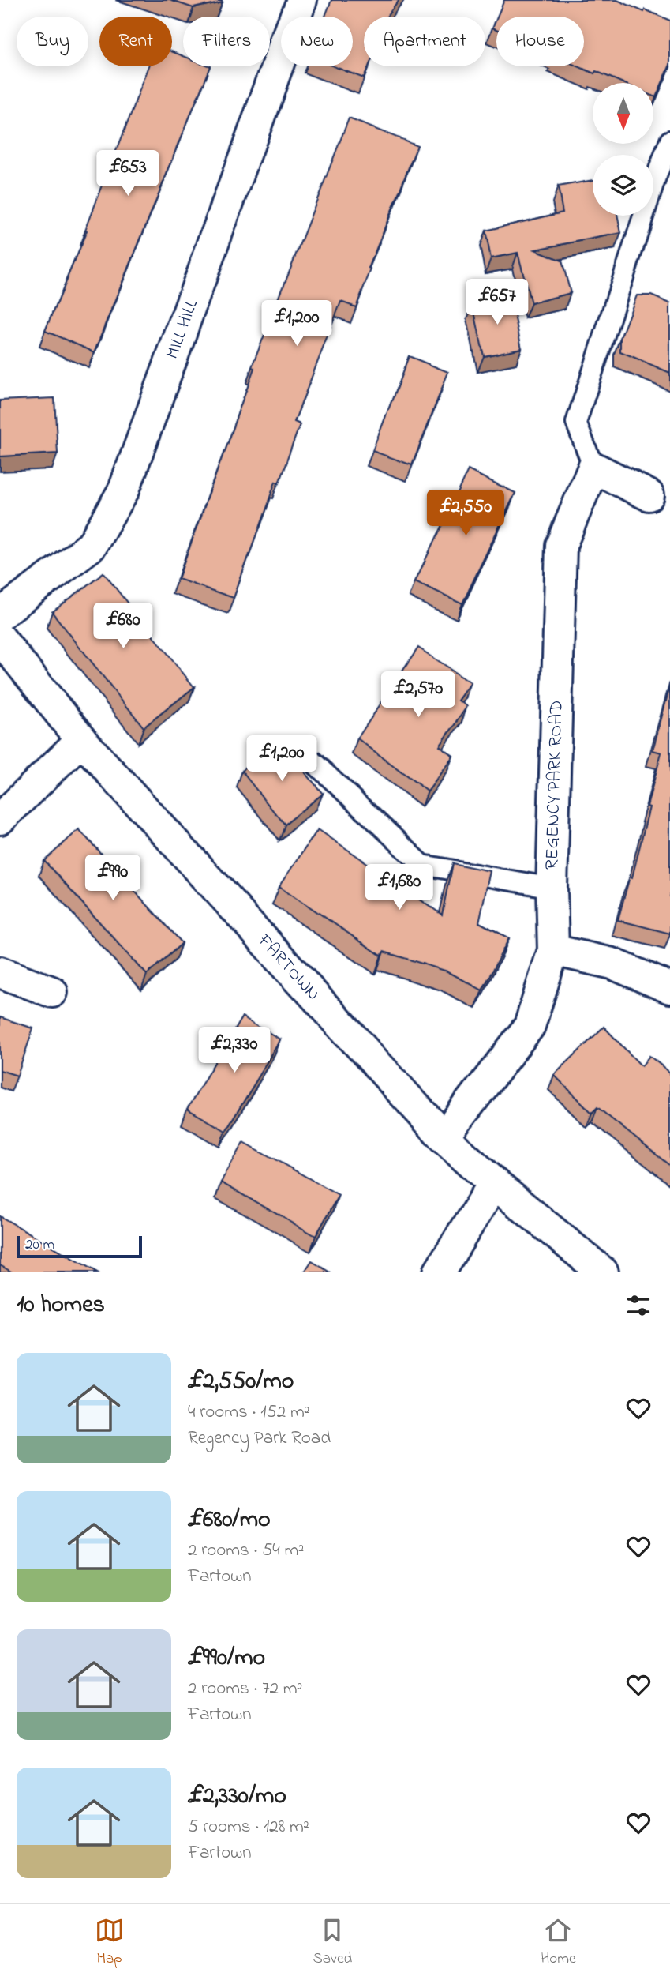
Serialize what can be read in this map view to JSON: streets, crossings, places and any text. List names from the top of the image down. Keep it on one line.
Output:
{"streets":{"street":["MILL HILL","REGENCY PARK ROAD","FARTOWN"]},"crossings":[["REGENCY PARK ROAD","FARTOWN"]],"scale_bar":"20 m","north":"bottom","page":{"chip":["Buy","Rent","Filters","New","Apartment","House"],"price":["£653","£657","£1,200","£2,550","£680","£2,570","£1,200","£990","£1,680","£2,330"],"scale":"20 m","heading":"10 homes","list":[{"name":"£2,550/mo","note":"4 rooms · 152 m² · Regency Park Road"},{"name":"£680/mo","note":"2 rooms · 54 m² · Fartown"},{"name":"£990/mo","note":"2 rooms · 72 m² · Fartown"},{"name":"£2,330/mo","note":"5 rooms · 128 m² · Fartown"}],"tabs":["Map","Saved","Home"]}}
